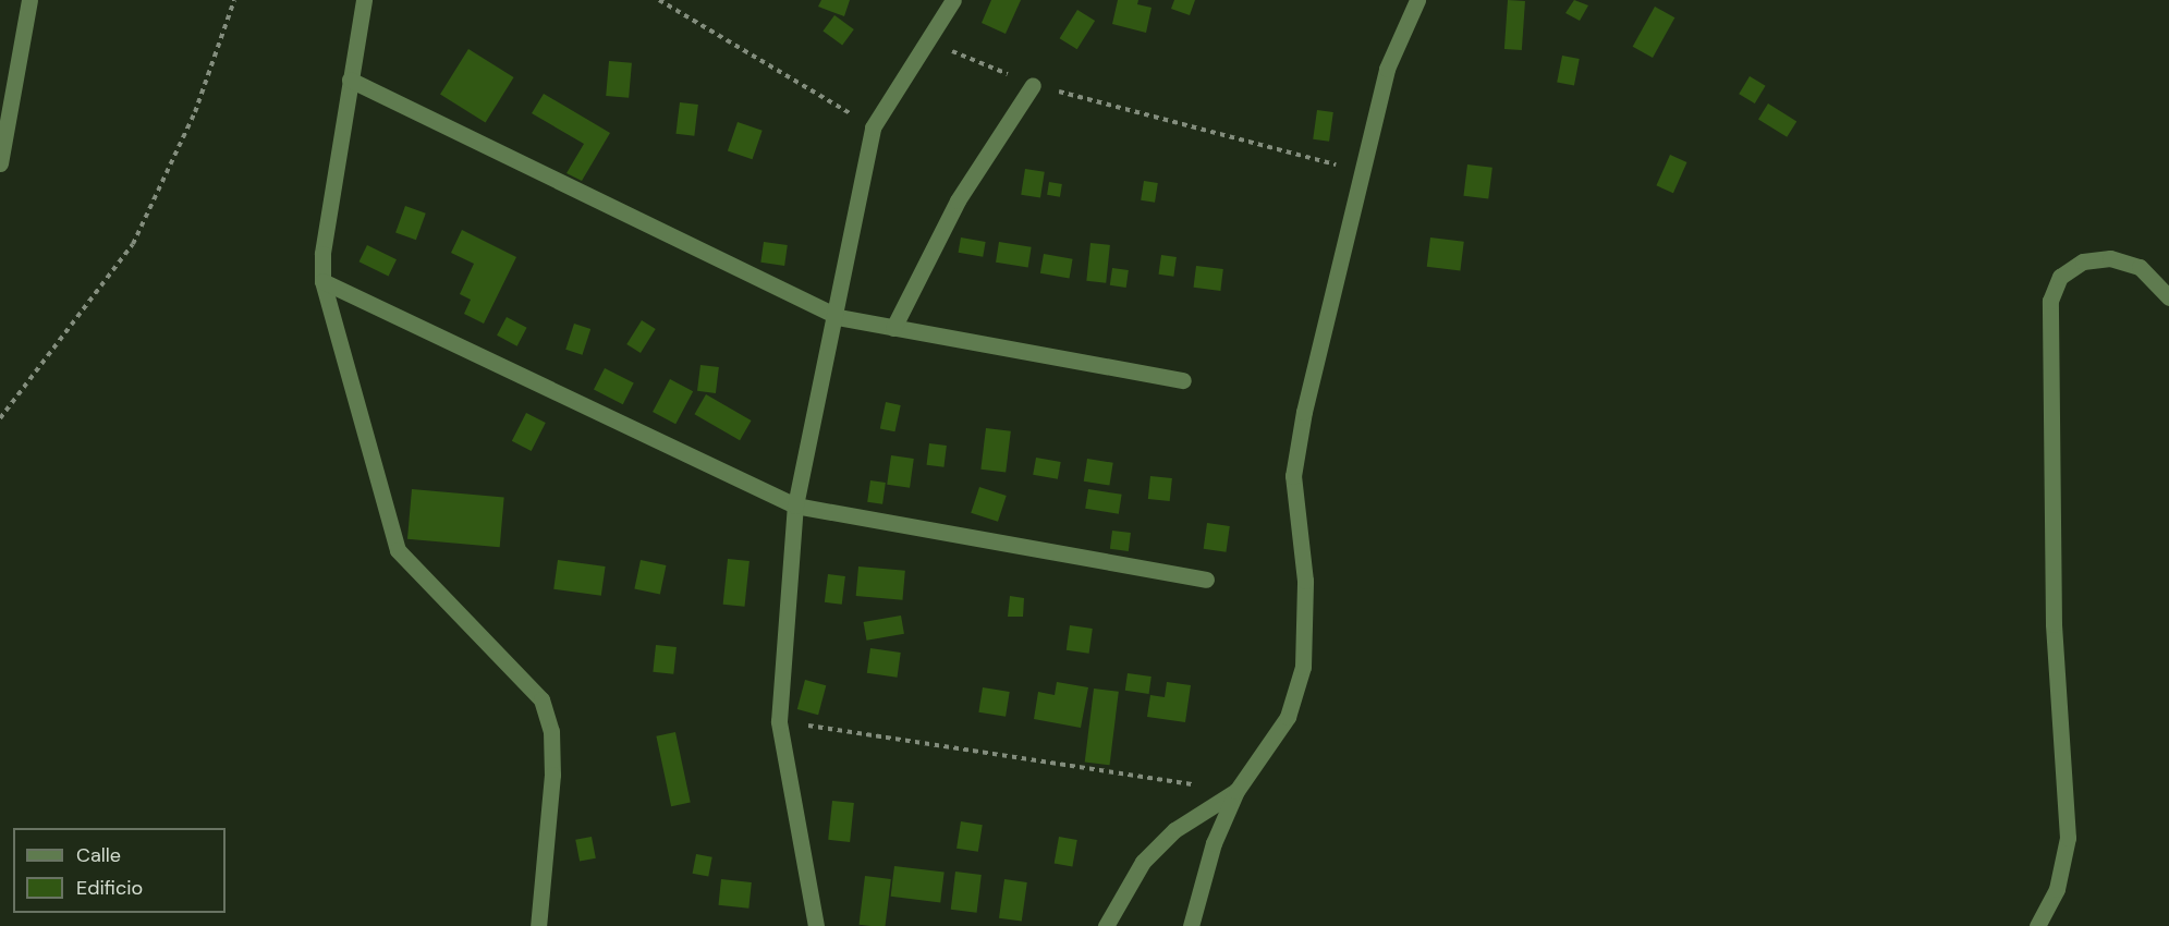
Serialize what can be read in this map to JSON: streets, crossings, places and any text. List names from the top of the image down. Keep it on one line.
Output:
{"legend":["Calle","Edificio"]}
